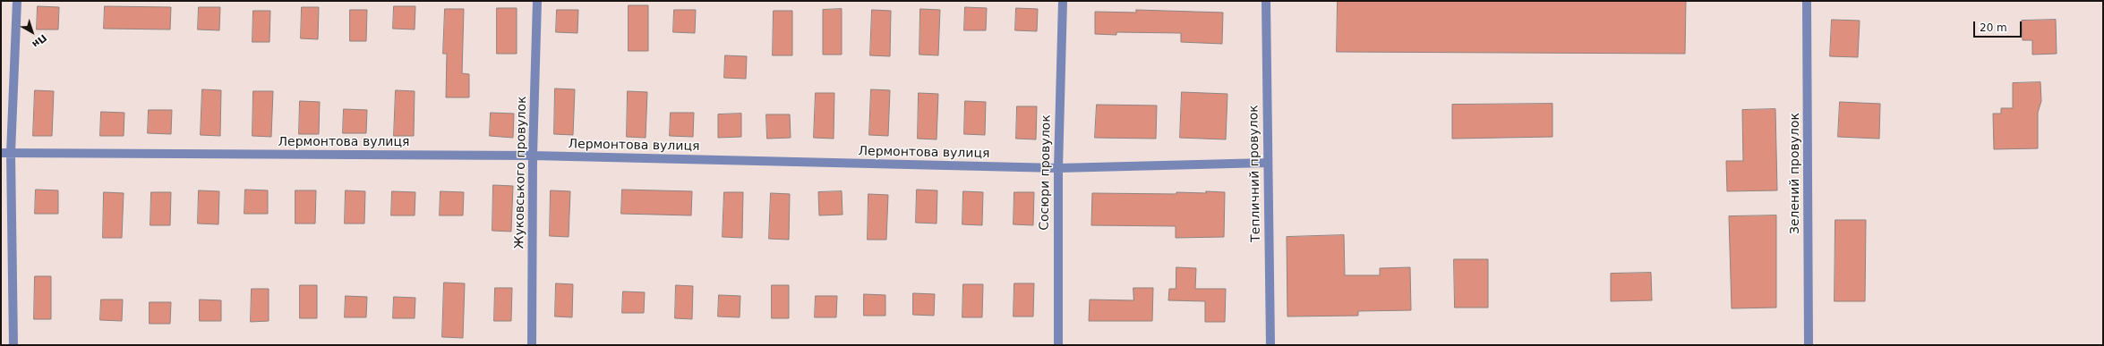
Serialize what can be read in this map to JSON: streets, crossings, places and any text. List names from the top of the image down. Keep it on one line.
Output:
{"streets":{"street":["Лермонтова вулиця","Жуковського провулок","Сосюри провулок","Тепличний провулок","Зелений провулок"]},"crossings":[["Лермонтова вулиця","Жуковського провулок"],["Лермонтова вулиця","Сосюри провулок"],["Лермонтова вулиця","Тепличний провулок"]],"scale_bar":"20 m","north":"bottom right"}
